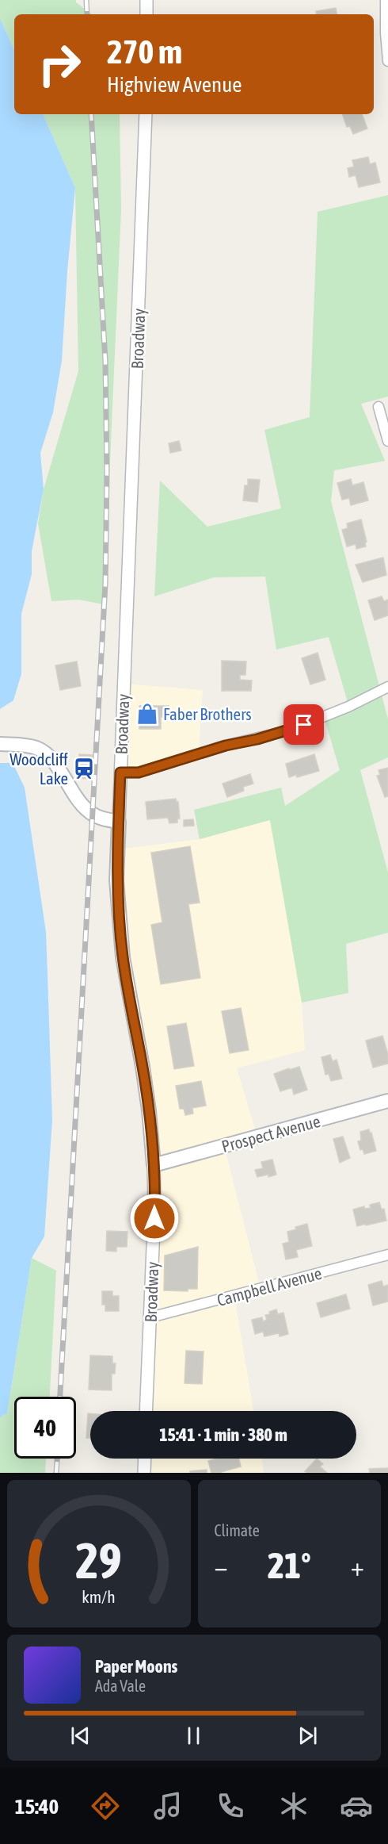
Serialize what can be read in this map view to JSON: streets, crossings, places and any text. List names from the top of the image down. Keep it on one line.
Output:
{"streets":{"main road":["Broadway","Prospect Avenue"],"street":["Campbell Avenue"]},"crossings":[["Broadway","Prospect Avenue"],["Broadway","Campbell Avenue"]],"places":{"shop":["Faber Brothers"],"station":["Woodcliff Lake"]},"page":{"turn":["270 m","Highview Avenue"],"limit":"40","trip":"15:41 · 1 min · 380 m","tile":"Climate","heat":["−","21°","+"],"song":["Paper Moons","Ada Vale"],"tabs":"15:40","gauge":["29","km/h"]}}
